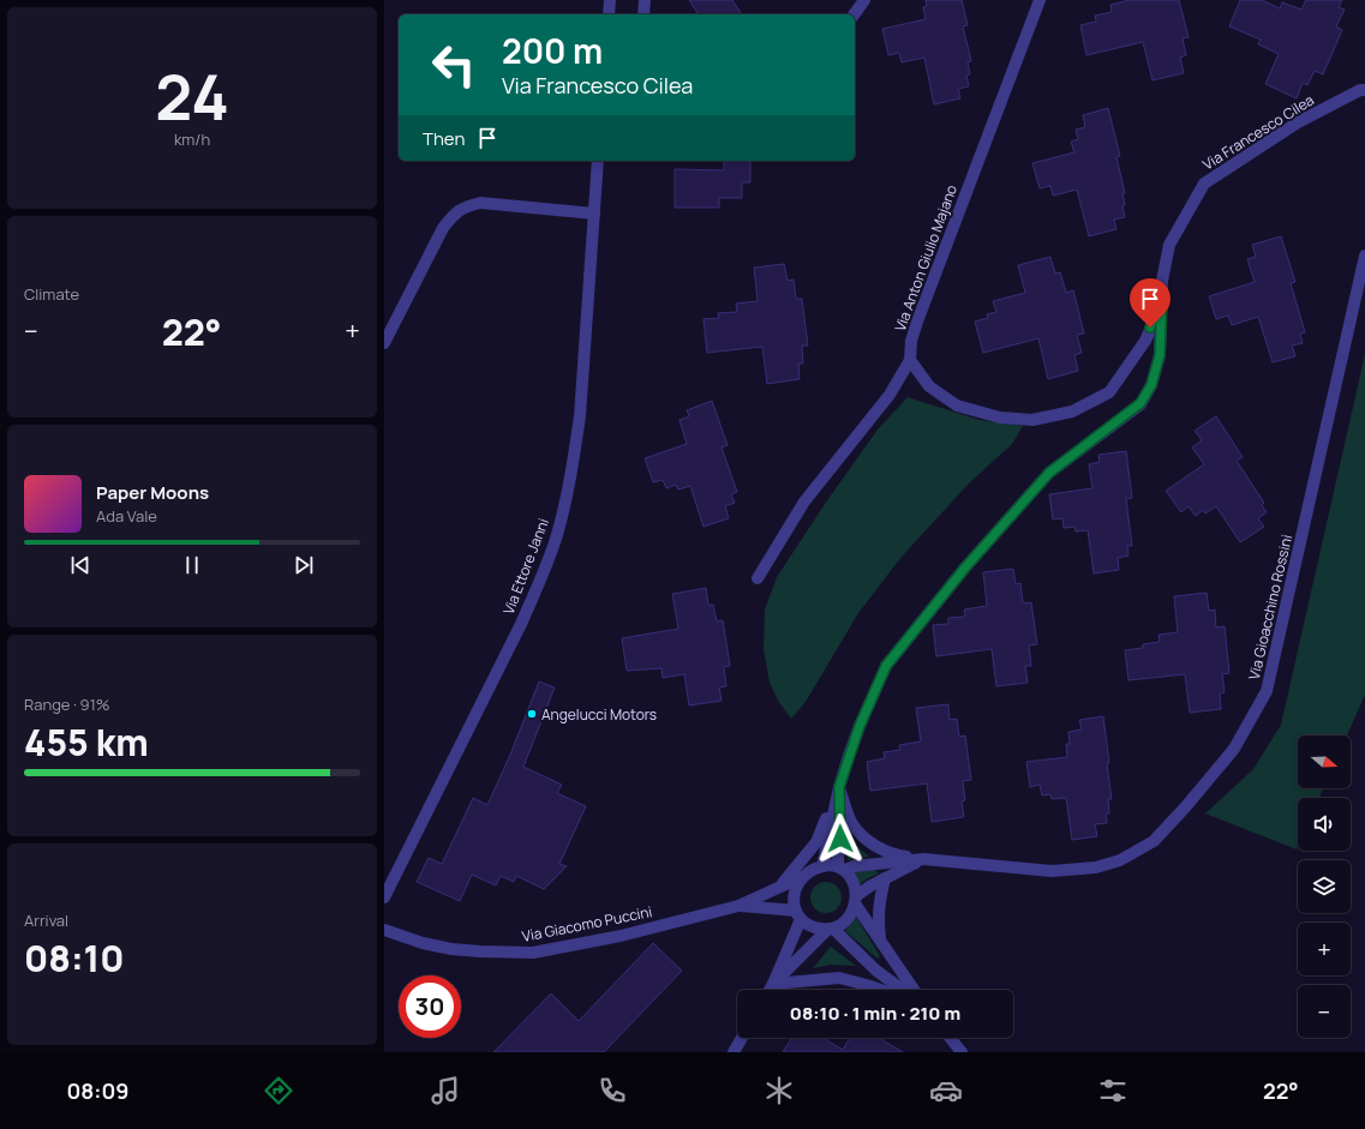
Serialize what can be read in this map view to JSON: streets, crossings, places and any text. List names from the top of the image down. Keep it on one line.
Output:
{"streets":{"street":["Via Francesco Cilea","Via Anton Giulio Majano","Via Ettore Janni","Via Gioacchino Rossini","Via Giacomo Puccini"]},"crossings":[["Via Francesco Cilea","Via Anton Giulio Majano"],["Via Francesco Cilea","Via Gioacchino Rossini"],["Via Francesco Cilea","Via Giacomo Puccini"],["Via Gioacchino Rossini","Via Giacomo Puccini"]],"places":["Angelucci Motors"],"north":"right","page":{"tile":[["24","km/h"],"Climate",["Range · 91%","455 km"],["Arrival","08:10"]],"turn":["200 m","Via Francesco Cilea"],"then":"Then","heat":["−","22°","+"],"song":["Paper Moons","Ada Vale"],"map_buttons":["+","−"],"limit":"30","trip":"08:10 · 1 min · 210 m","tabs":["08:09","22°"]}}
